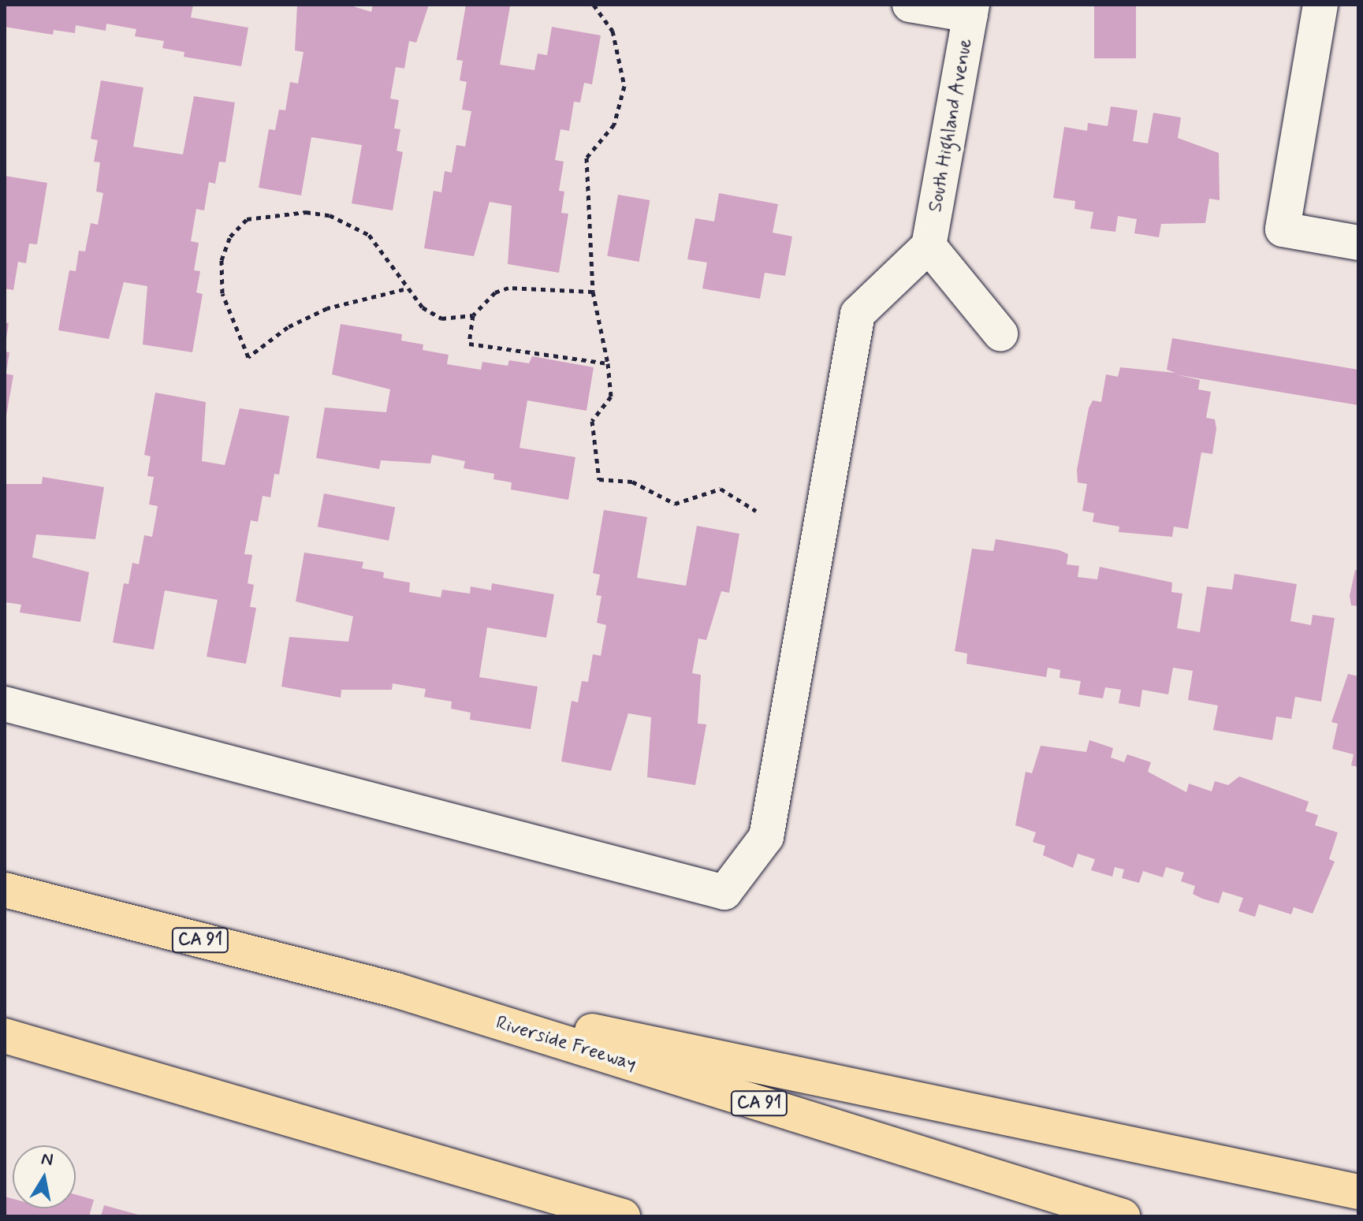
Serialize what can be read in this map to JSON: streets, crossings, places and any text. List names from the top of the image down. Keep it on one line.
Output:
{"streets":{"highway":["CA 91","Riverside Freeway"],"street":["South Highland Avenue"]},"north":"top"}
